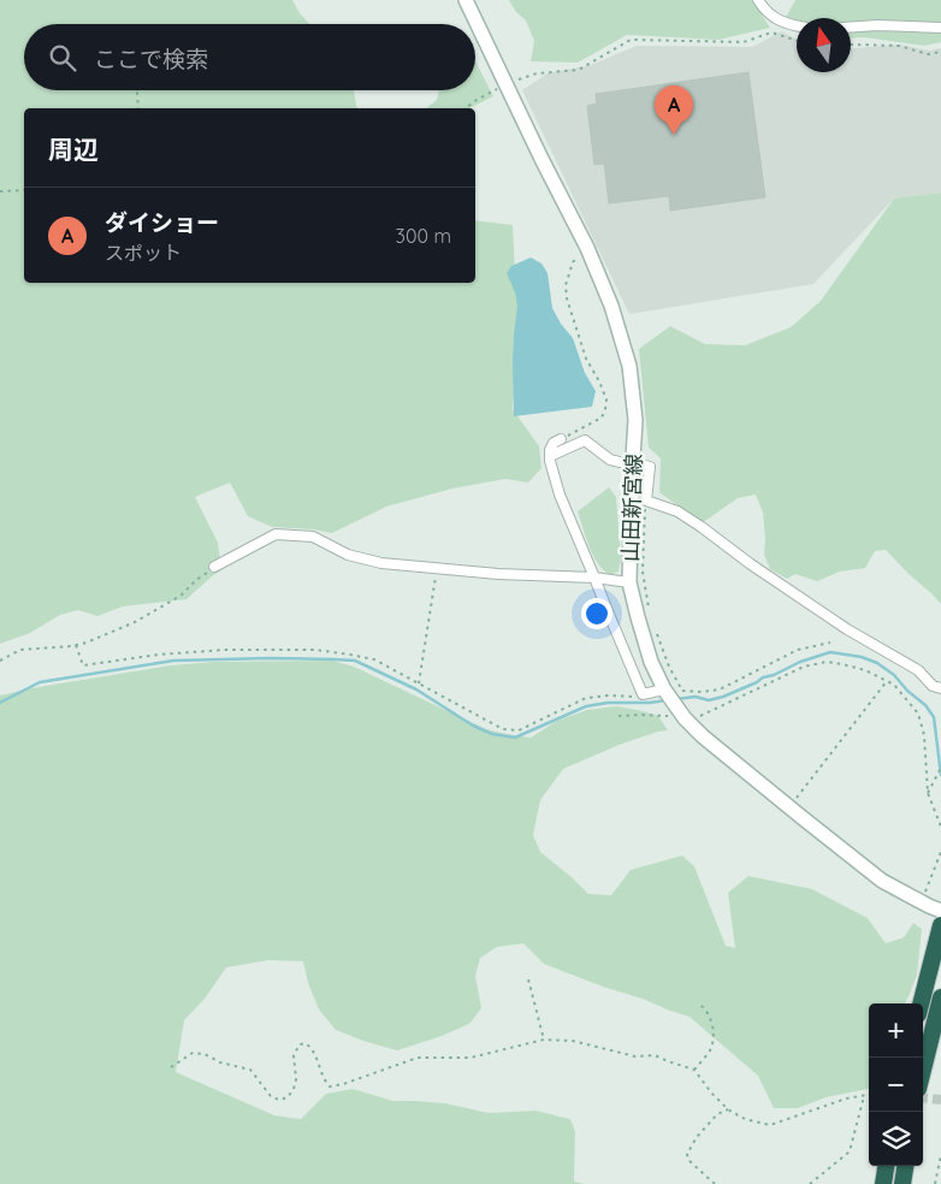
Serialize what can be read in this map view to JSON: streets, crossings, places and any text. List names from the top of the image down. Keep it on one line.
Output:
{"streets":{"main road":["山田新宮線"]},"north":"top","page":{"search":"ここで検索","pins":"A","heading":"周辺","list":[{"mark":"A","name":"ダイショー","note":"スポット","value":"300 m"}],"map_buttons":["+","−"]}}
